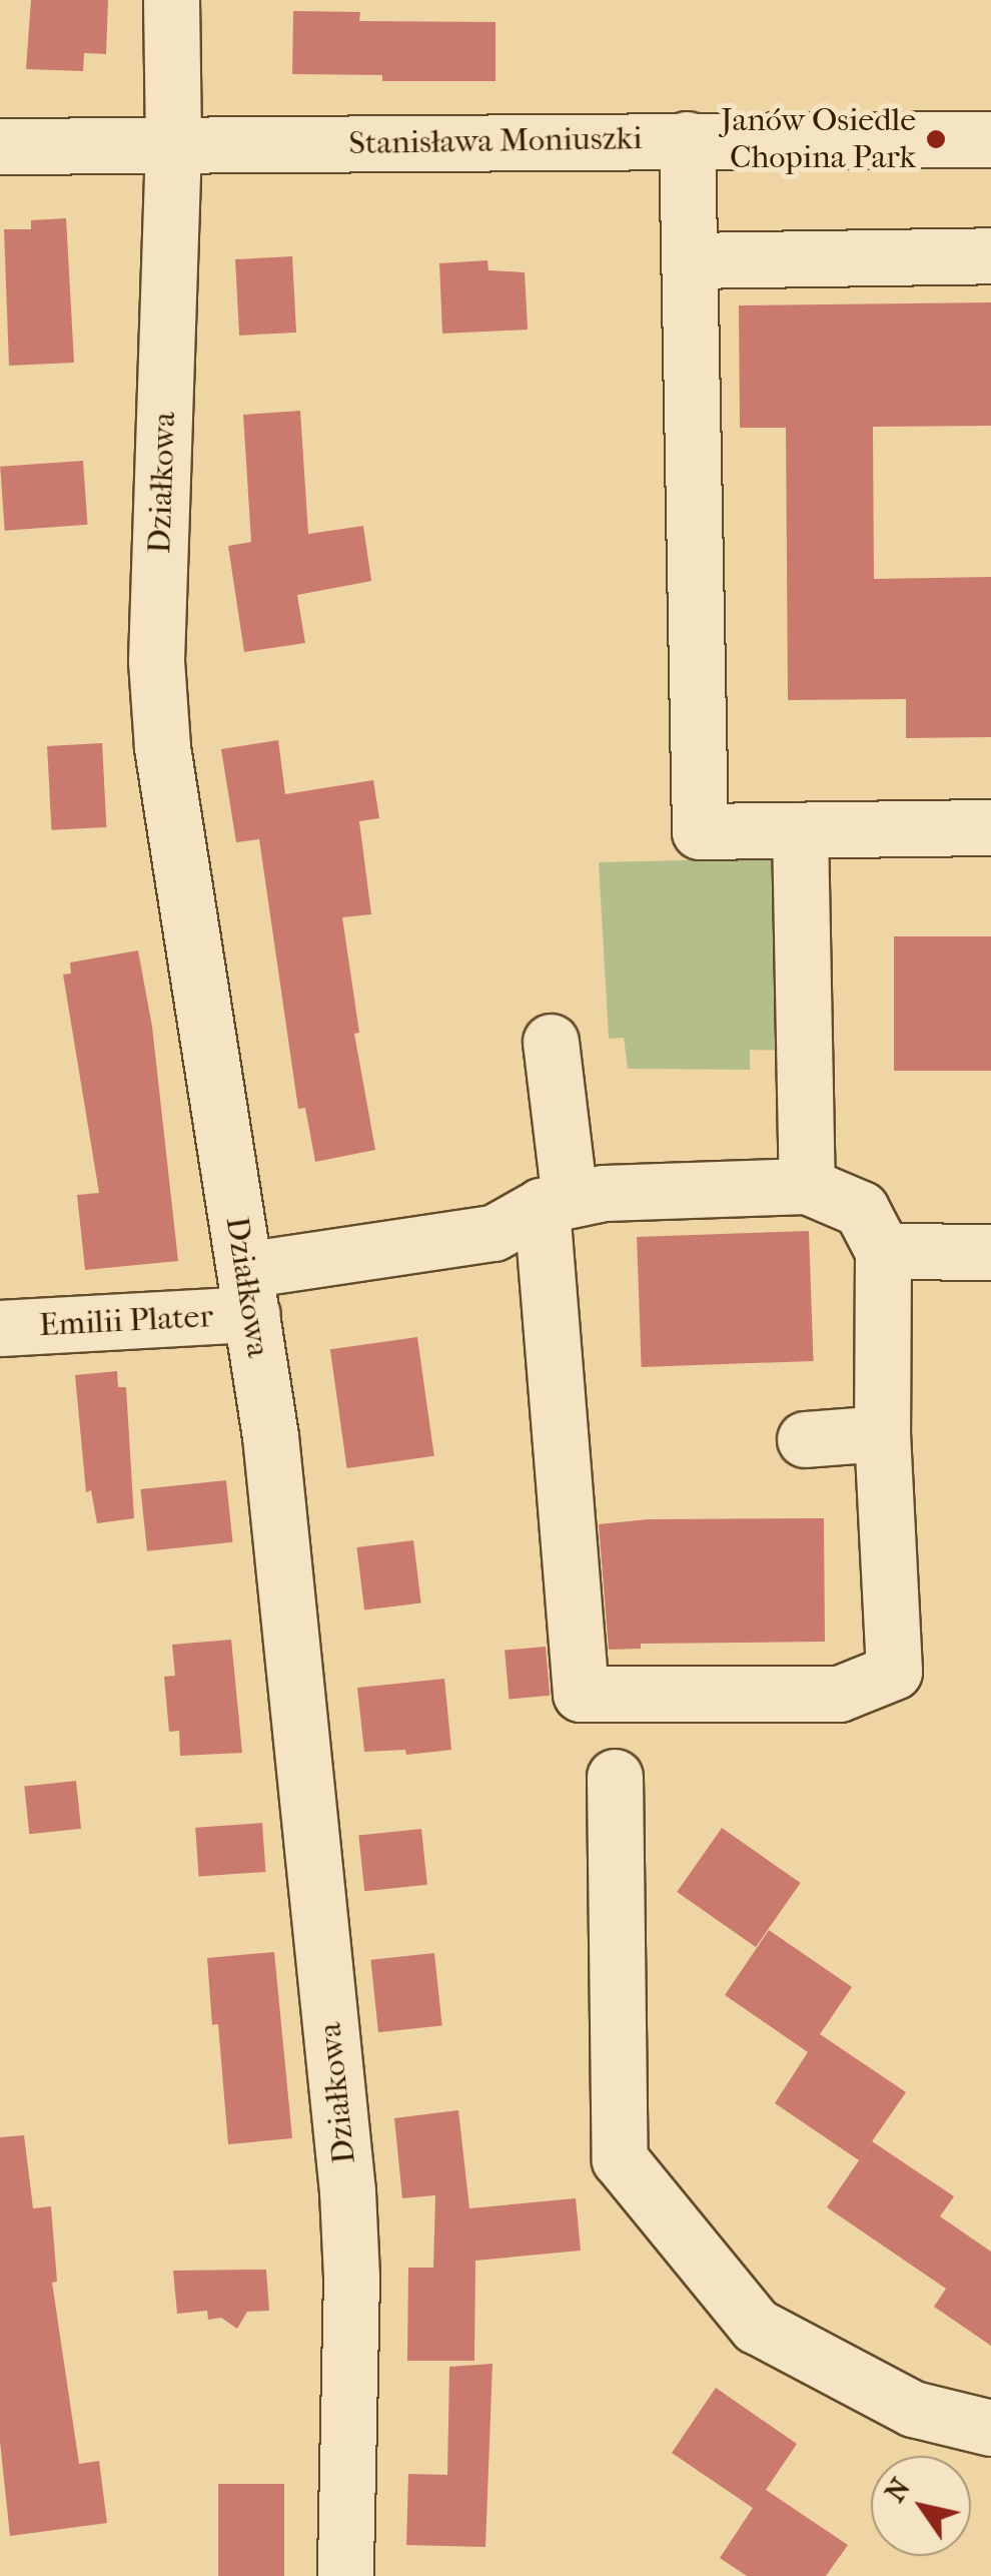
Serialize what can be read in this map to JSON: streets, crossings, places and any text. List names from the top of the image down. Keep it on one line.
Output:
{"streets":{"street":["Stanisława Moniuszki","Działkowa","Emilii Plater"]},"crossings":[["Stanisława Moniuszki","Działkowa"],["Działkowa","Emilii Plater"]],"places":["Janów Osiedle Chopina Park"],"north":"top left"}
